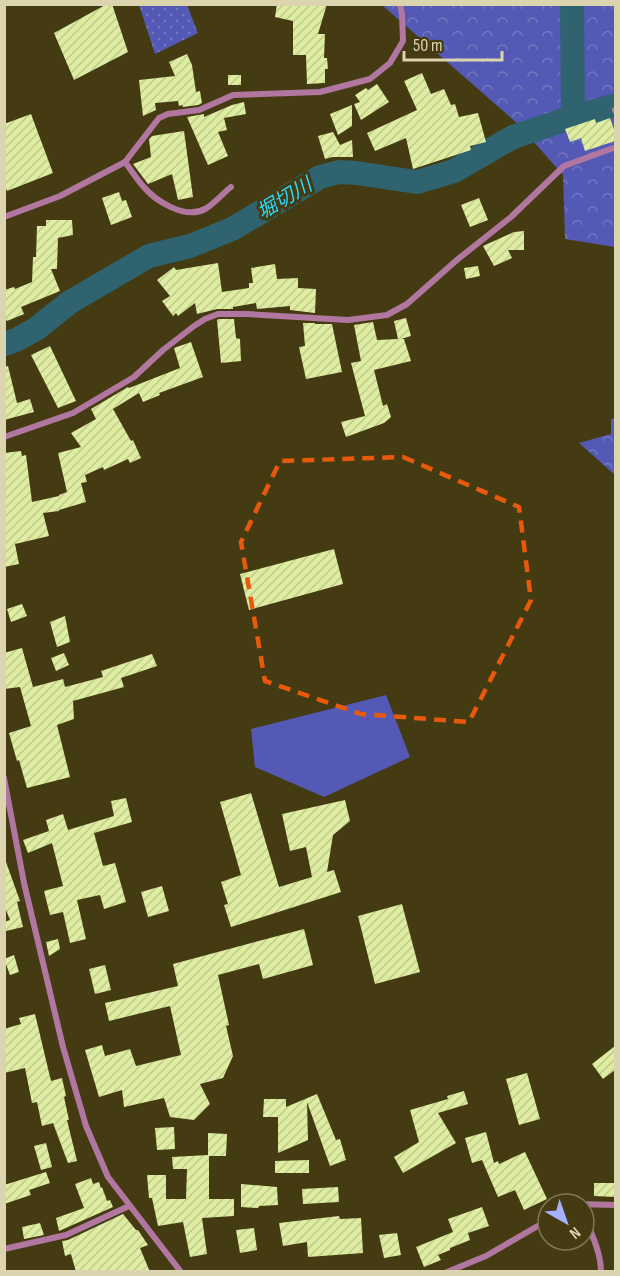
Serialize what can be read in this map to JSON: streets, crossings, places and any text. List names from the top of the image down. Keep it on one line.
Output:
{"water":["堀切川"],"scale_bar":"50 m","north":"bottom right"}
